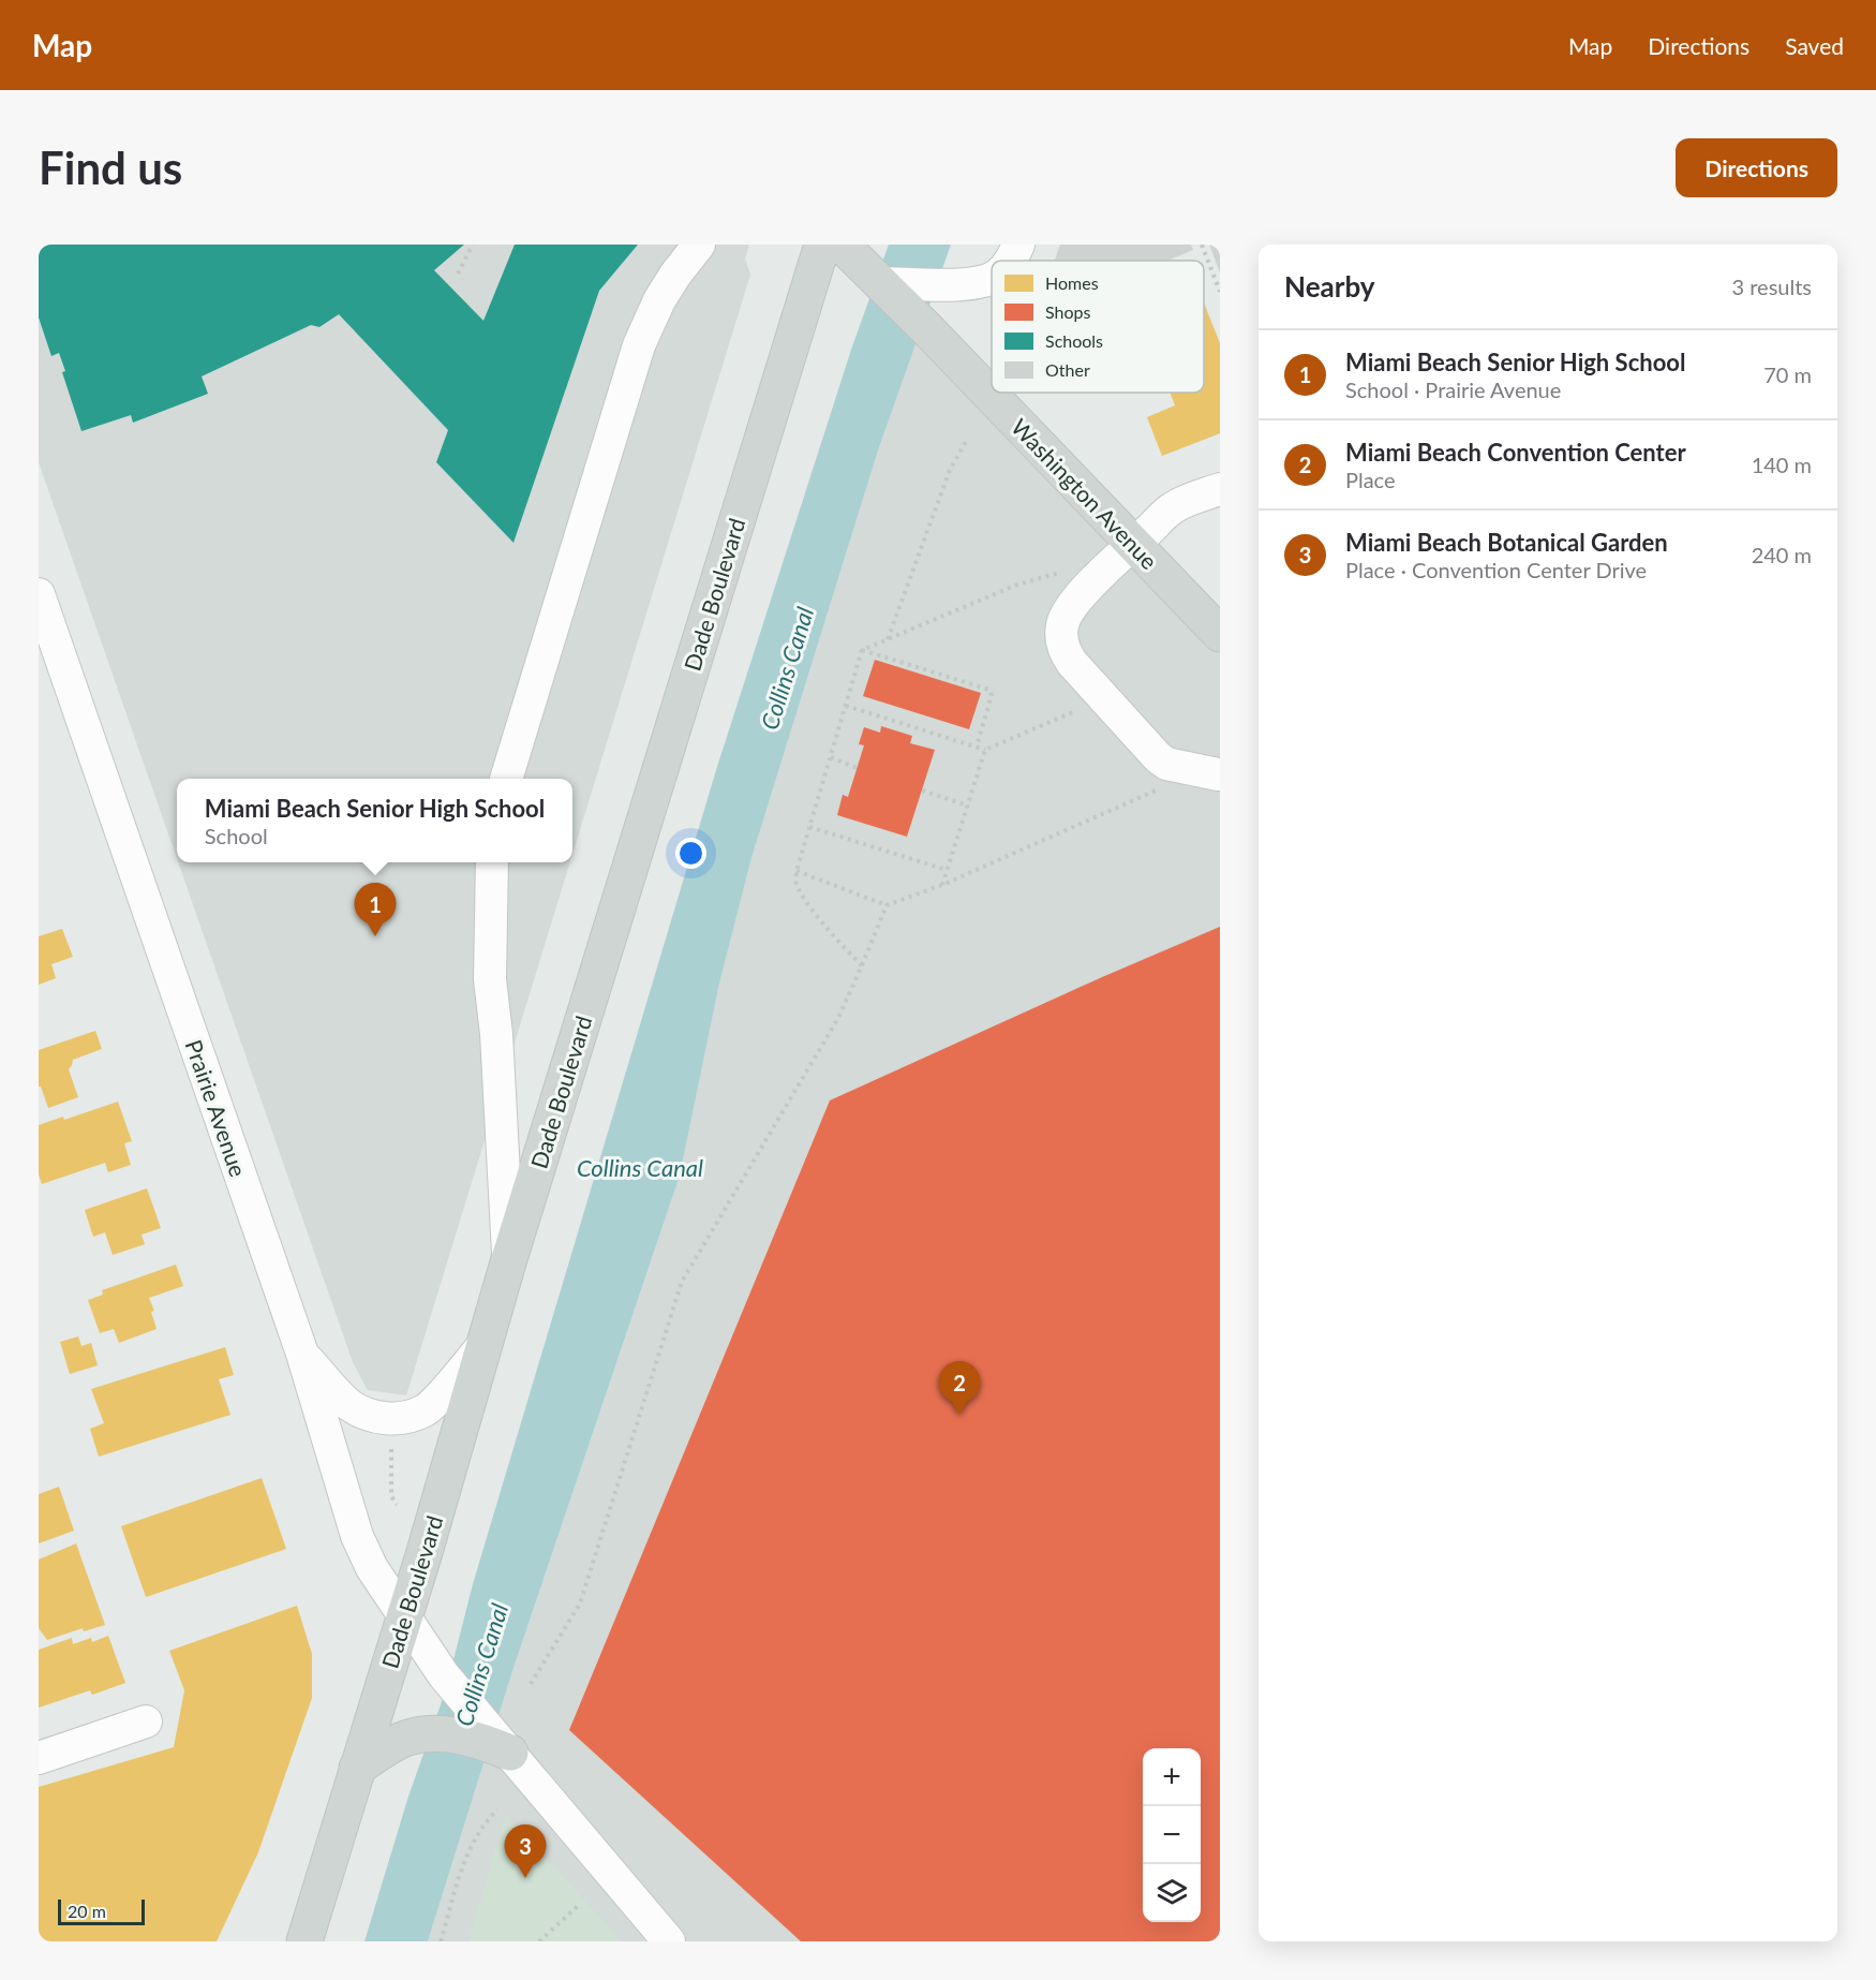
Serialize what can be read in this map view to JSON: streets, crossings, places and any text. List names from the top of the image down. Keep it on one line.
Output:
{"streets":{"main road":["Washington Avenue","Dade Boulevard"],"street":["Prairie Avenue"]},"crossings":[["Dade Boulevard","Prairie Avenue"]],"water":["Collins Canal"],"legend":["Homes","Shops","Schools","Other"],"scale_bar":"20 m","page":{"header":"Map","nav":["Map","Directions","Saved"],"buttons":"Directions","title":"Find us","heading":["Nearby","3 results"],"list":[{"mark":"1","name":"Miami Beach Senior High School","note":"School · Prairie Avenue","value":"70 m"},{"mark":"2","name":"Miami Beach Convention Center","note":"Place","value":"140 m"},{"mark":"3","name":"Miami Beach Botanical Garden","note":"Place · Convention Center Drive","value":"240 m"}],"popup":["Miami Beach Senior High School","School"],"pins":["1","2","3"],"map_buttons":["+","−"],"scale":"20 m"}}
